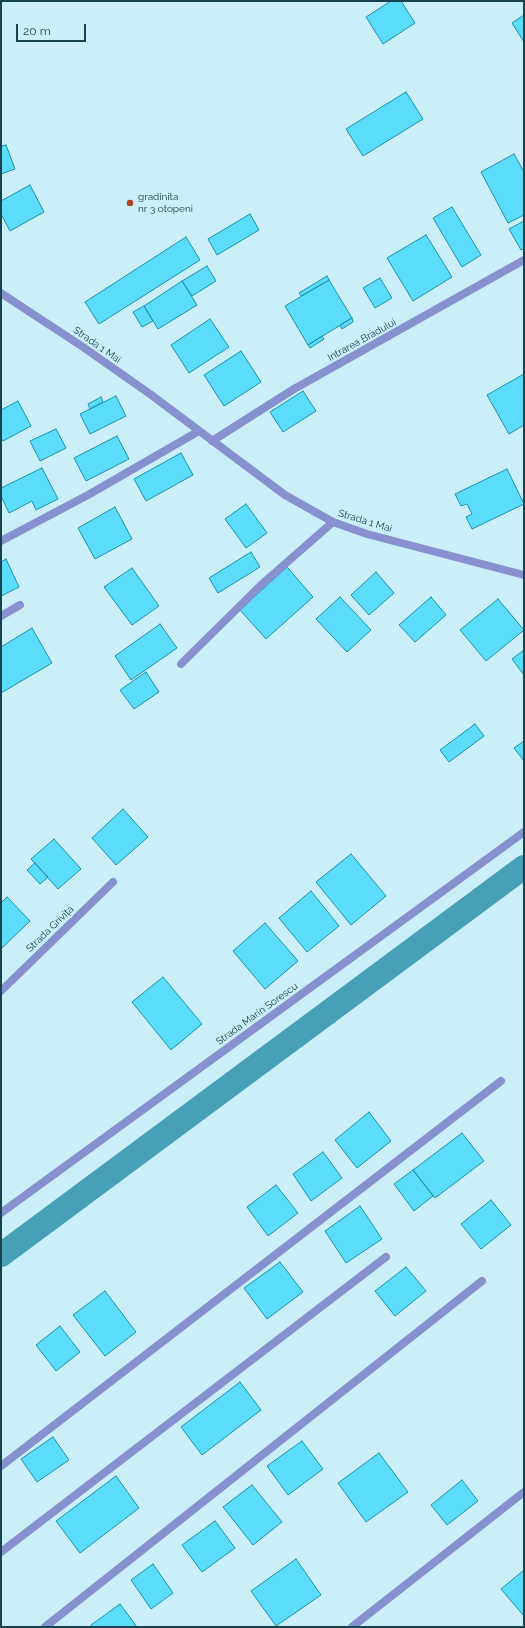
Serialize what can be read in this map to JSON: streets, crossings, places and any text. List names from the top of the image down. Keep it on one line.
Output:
{"streets":{"street":["Intrarea Bradului","Strada 1 Mai","Strada Grivița","Strada Marin Sorescu"]},"crossings":[["Intrarea Bradului","Strada 1 Mai"]],"places":["gradinita nr 3 otopeni"],"scale_bar":"20 m"}
